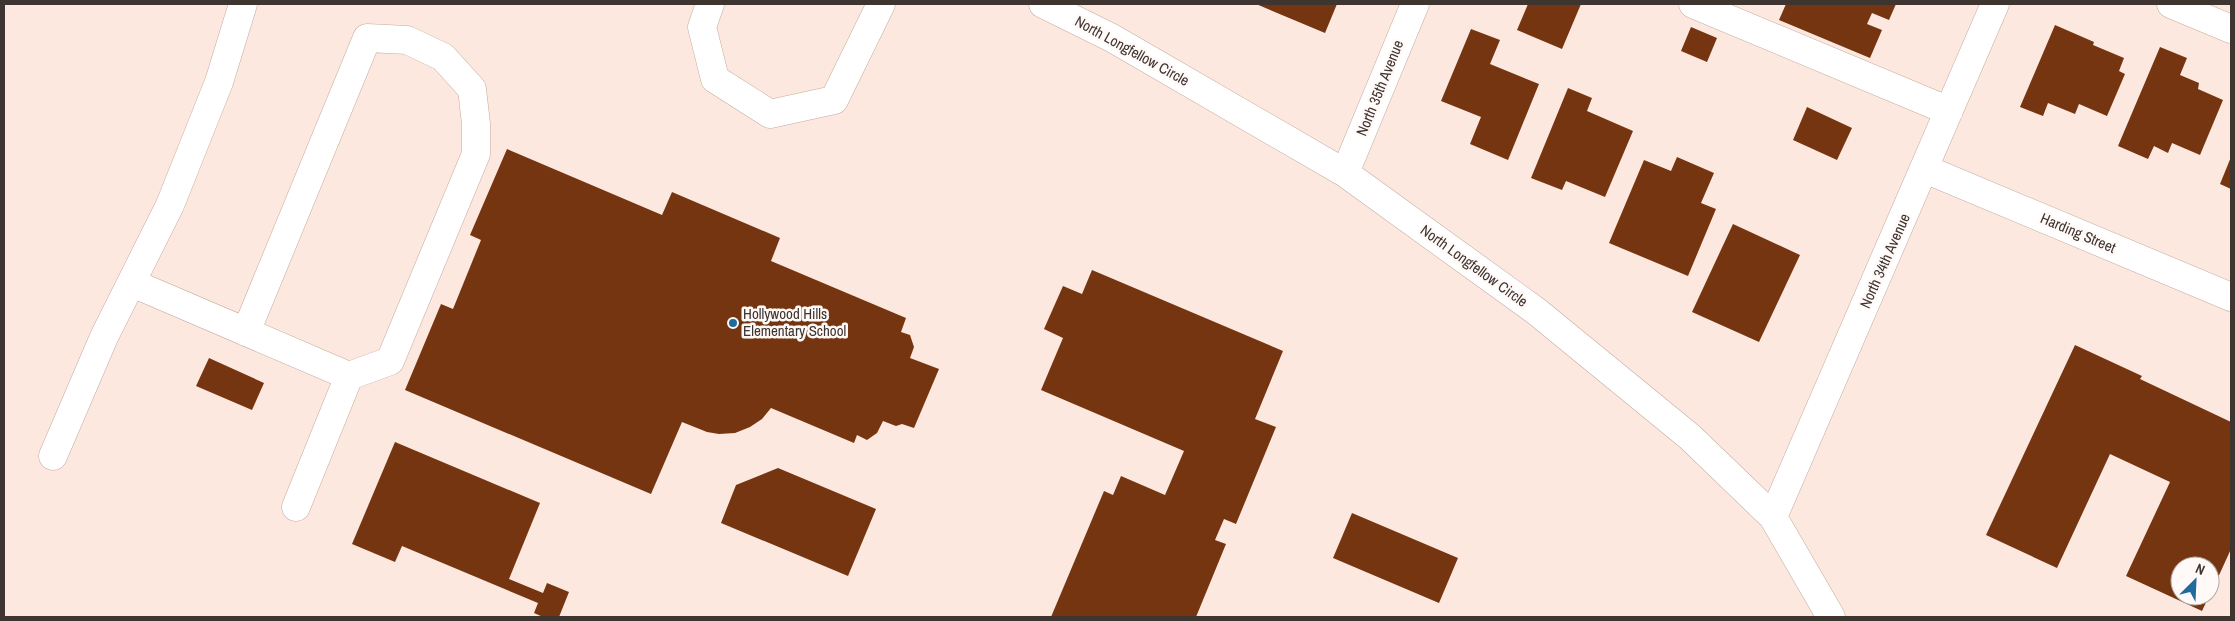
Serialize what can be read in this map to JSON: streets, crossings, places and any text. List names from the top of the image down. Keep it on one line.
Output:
{"streets":{"street":["North Longfellow Circle","North 35th Avenue","Harding Street","North 34th Avenue"]},"crossings":[["North Longfellow Circle","North 35th Avenue"],["North Longfellow Circle","North 34th Avenue"],["Harding Street","North 34th Avenue"]],"places":["Hollywood Hills Elementary School"],"north":"top right"}
